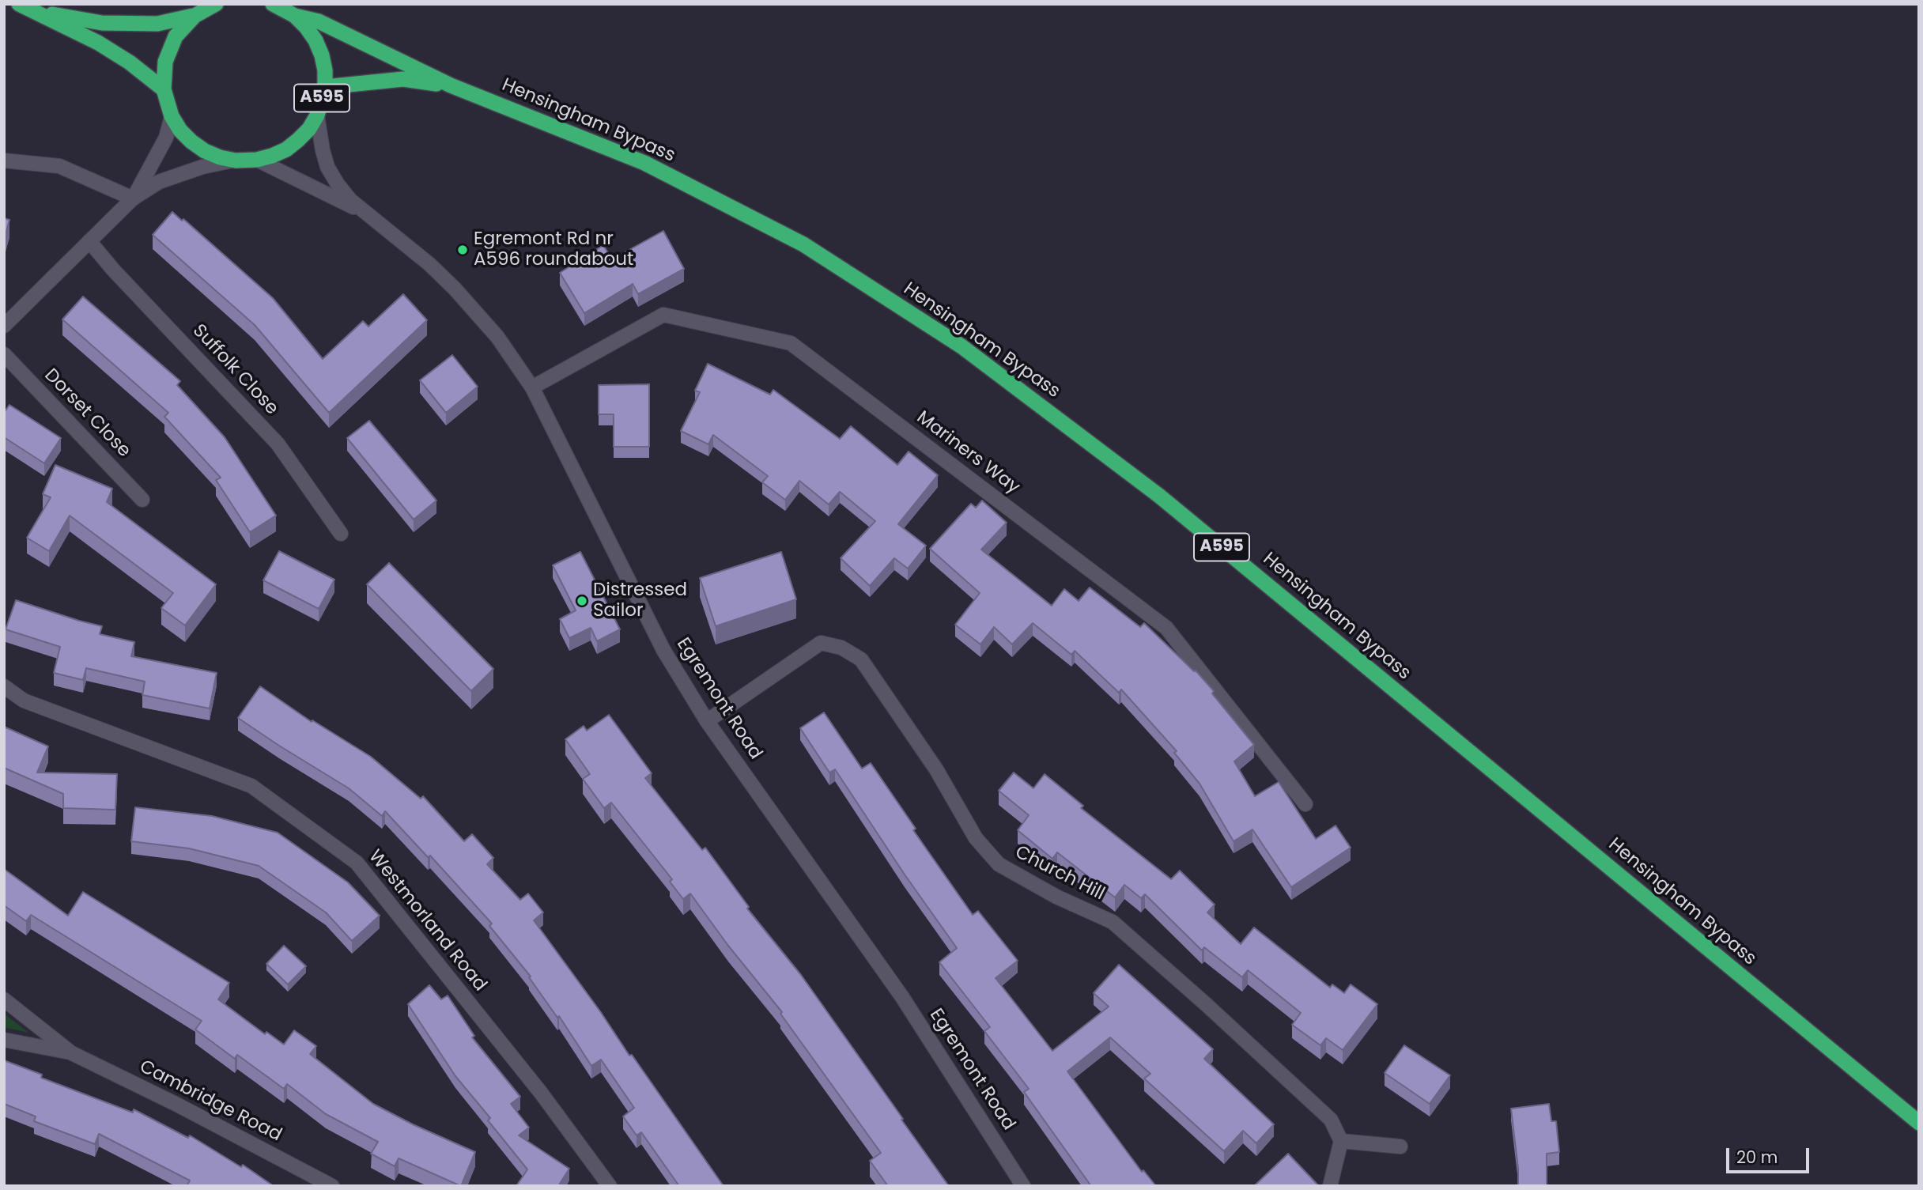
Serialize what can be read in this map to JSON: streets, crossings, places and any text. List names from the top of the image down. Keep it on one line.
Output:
{"streets":{"highway":["A595","Hensingham Bypass"],"street":["Suffolk Close","Dorset Close","Mariners Way","Egremont Road","Church Hill","Westmorland Road","Cambridge Road"]},"crossings":[["A595","Hensingham Bypass"],["Mariners Way","Egremont Road"],["Egremont Road","Church Hill"]],"places":["Egremont Rd nr A596 roundabout","Distressed Sailor"],"scale_bar":"20 m"}
